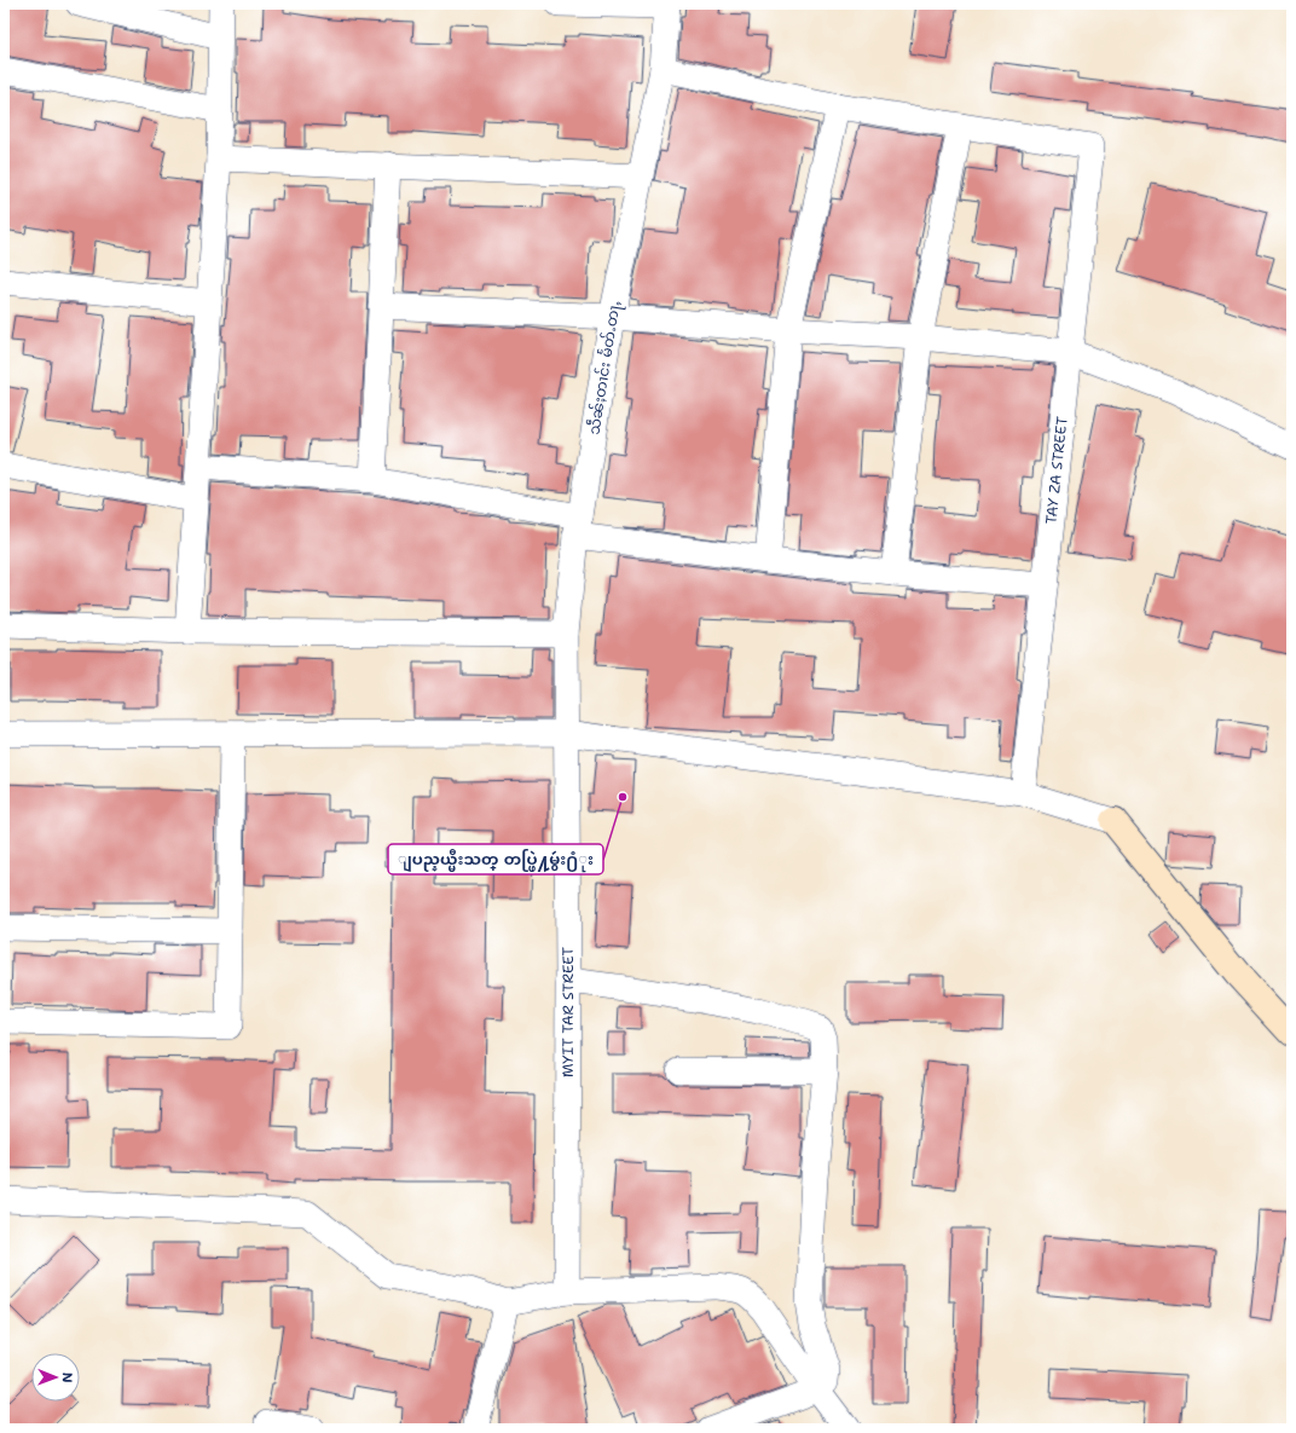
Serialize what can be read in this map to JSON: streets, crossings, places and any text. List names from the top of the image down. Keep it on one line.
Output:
{"streets":{"street":["သဵၼ်ႈတၢင်း မႅတ်ႉတႃႇ","TAY ZA STREET","MYIT TAR STREET"]},"crossings":[["သဵၼ်ႈတၢင်း မႅတ်ႉတႃႇ","MYIT TAR STREET"]],"places":["ျပည္နယ္မီးသတ္ တပ္ဖြဲ႔မွဴး႐ံုး"],"north":"right"}
